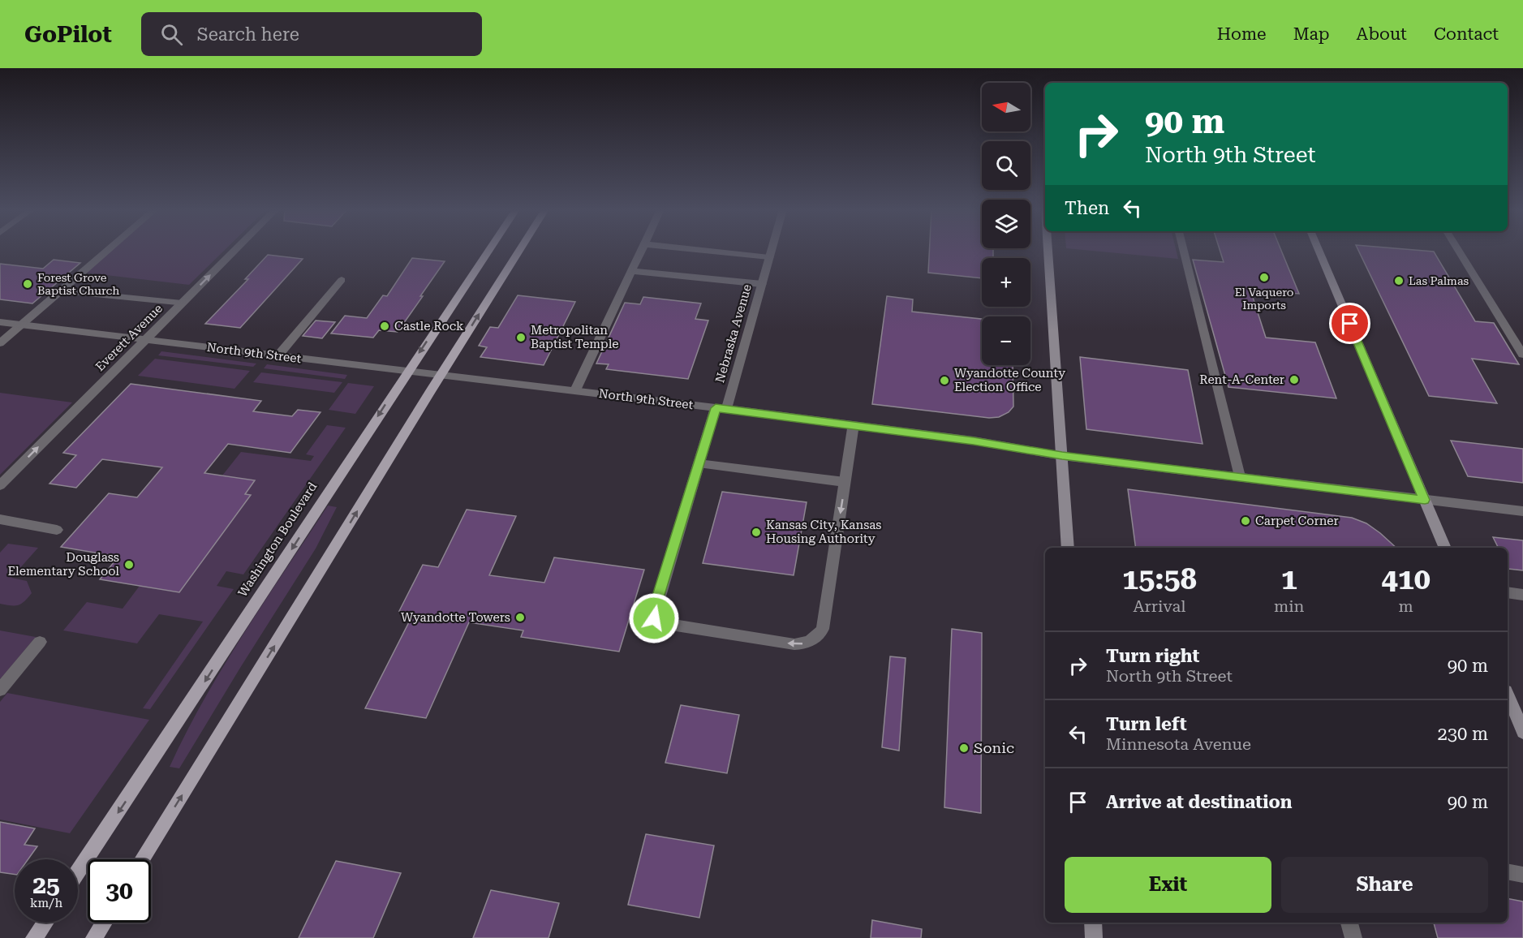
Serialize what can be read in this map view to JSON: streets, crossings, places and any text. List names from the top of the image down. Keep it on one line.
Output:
{"streets":{"main road":["Washington Boulevard"],"street":["Nebraska Avenue","Everett Avenue","North 9th Street"]},"crossings":[["Nebraska Avenue","North 9th Street"],["Everett Avenue","North 9th Street"],["North 9th Street","Washington Boulevard"]],"places":["El Vaquero Imports","Las Palmas","Forest Grove Baptist Church","Castle Rock","Metropolitan Baptist Temple","Rent-A-Center","Wyandotte County Election Office","Carpet Corner","Kansas City, Kansas Housing Authority","Douglass Elementary School","Wyandotte Towers","Sonic"],"north":"left","page":{"header":"GoPilot","search":"Search here","nav":["Home","Map","About","Contact"],"map_buttons":["+","−"],"turn":["90 m","North 9th Street"],"then":"Then","eta":["15:58","Arrival","1","min","410","m"],"list":[{"name":"Turn right","note":"North 9th Street","value":"90 m"},{"name":"Turn left","note":"Minnesota Avenue","value":"230 m"},{"name":"Arrive at destination","value":"90 m"}],"buttons":["Exit","Share"],"speed":"25 km/h","limit":"30"}}
